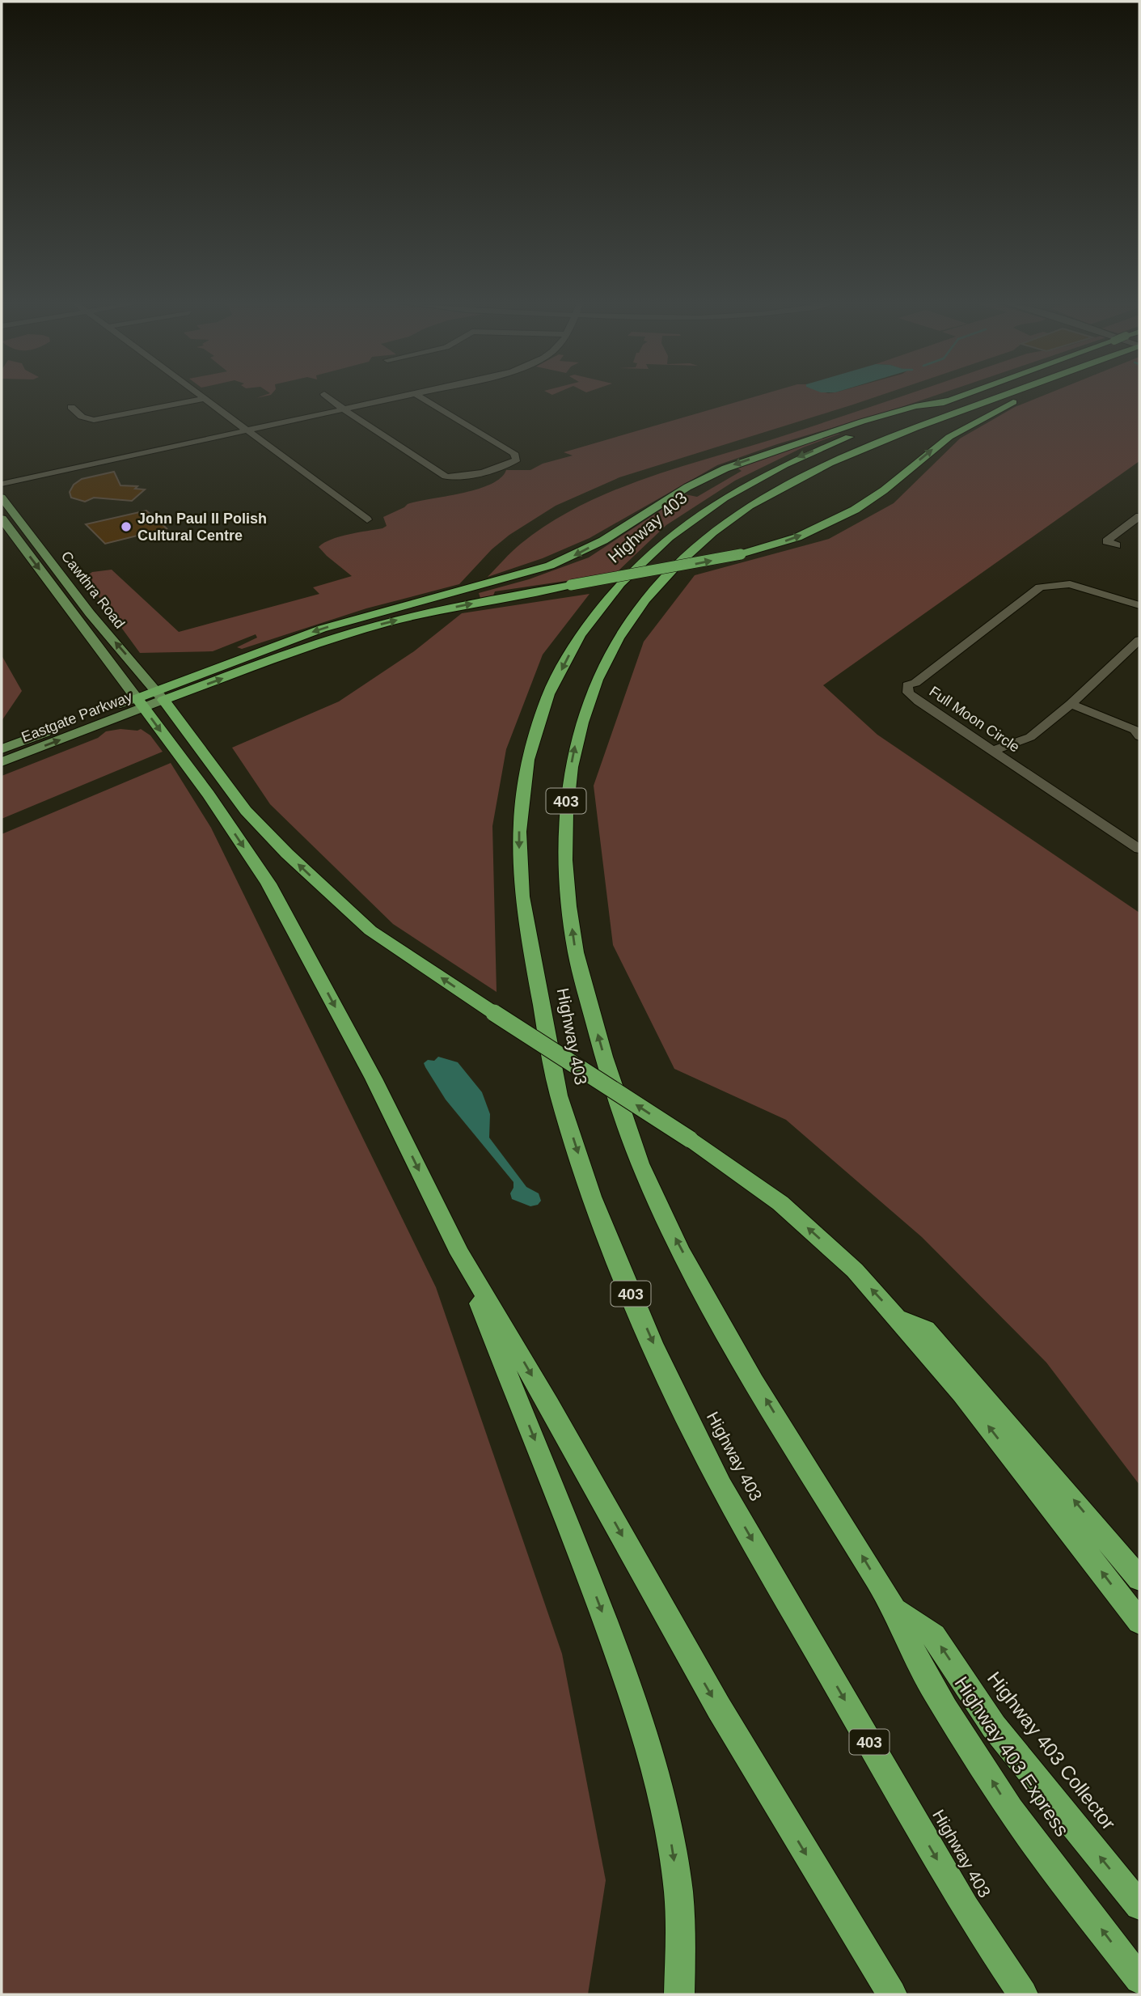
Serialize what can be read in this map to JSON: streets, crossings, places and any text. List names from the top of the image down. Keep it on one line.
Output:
{"streets":{"highway":["Highway 403","403","Highway 403 Collector","Highway 403 Express"],"main road":["Cawthra Road","Eastgate Parkway"],"street":["Full Moon Circle"]},"crossings":[["Highway 403","Highway 403 Collector"],["Highway 403","Highway 403 Express"],["Cawthra Road","Eastgate Parkway"],["Highway 403 Collector","Highway 403 Express"]],"one_way":["Highway 403 Collector","Highway 403 Express"],"places":["John Paul II Polish Cultural Centre"]}
